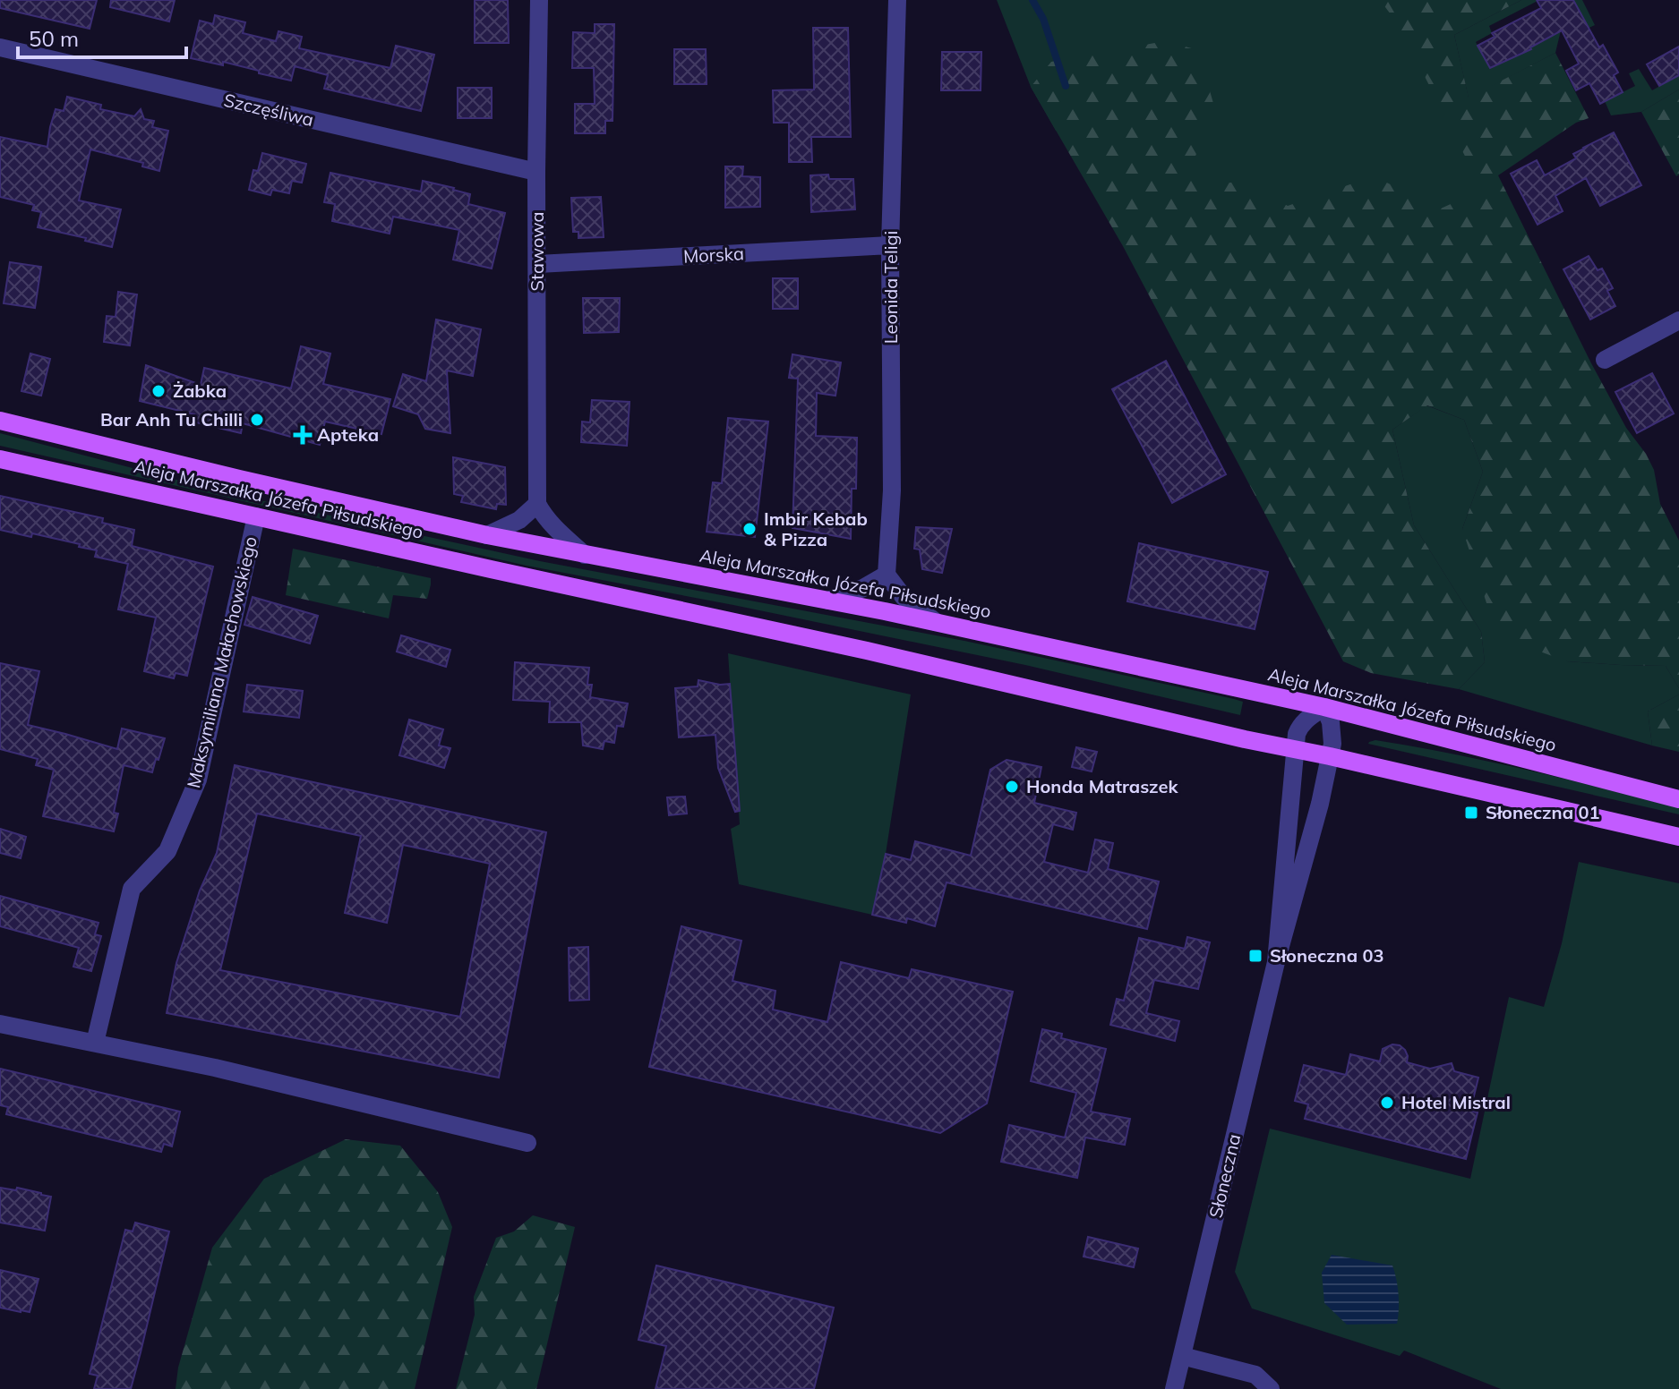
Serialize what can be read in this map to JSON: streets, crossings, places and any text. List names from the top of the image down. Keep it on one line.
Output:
{"streets":{"main road":["Aleja Marszałka Józefa Piłsudskiego"],"street":["Szczęśliwa","Stawowa","Morska","Leonida Teligi","Maksymiliana Małachowskiego","Słoneczna"]},"crossings":[["Szczęśliwa","Stawowa"],["Stawowa","Morska"],["Morska","Leonida Teligi"],["Aleja Marszałka Józefa Piłsudskiego","Maksymiliana Małachowskiego"],["Aleja Marszałka Józefa Piłsudskiego","Słoneczna"]],"places":{"other":["Żabka","Bar Anh Tu Chilli","Imbir Kebab & Pizza","Honda Matraszek","Hotel Mistral"],"health":["Apteka"],"transit":["Słoneczna 01","Słoneczna 03"]},"scale_bar":"50 m"}
